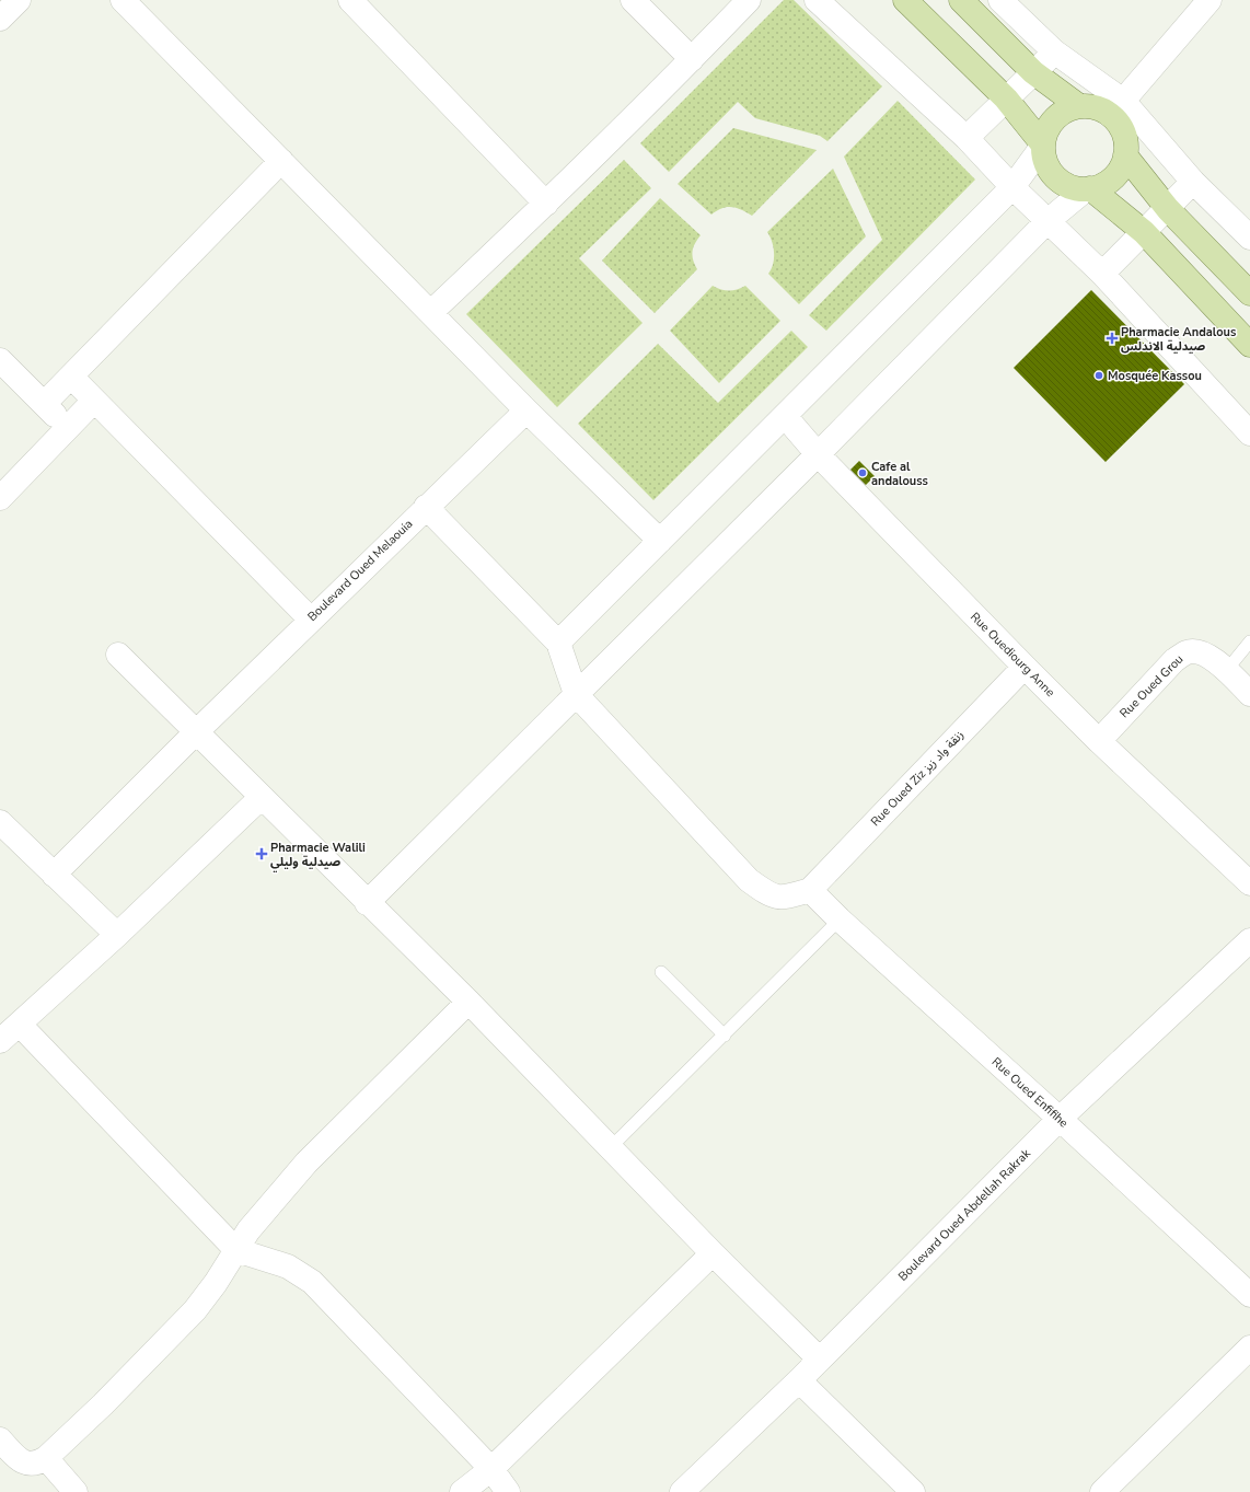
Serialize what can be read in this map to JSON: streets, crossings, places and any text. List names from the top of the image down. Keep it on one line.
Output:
{"streets":{"street":["Boulevard Oued Melaouia","Rue Ouediourg Anne","Rue Oued Grou","Rue Oued Ziz زنقة واد زيز","Rue Oued Enfifihe","Boulevard Oued Abdellah Rakrak"]},"crossings":[["Rue Ouediourg Anne","Rue Oued Grou"],["Rue Ouediourg Anne","Rue Oued Ziz زنقة واد زيز"],["Rue Oued Ziz زنقة واد زيز","Rue Oued Enfifihe"],["Rue Oued Enfifihe","Boulevard Oued Abdellah Rakrak"]],"places":{"health":["Pharmacie Andalous صيدلية الاندلس","Pharmacie Walili صيدلية وليلي"],"other":["Mosquée Kassou","Cafe al andalouss"]}}
